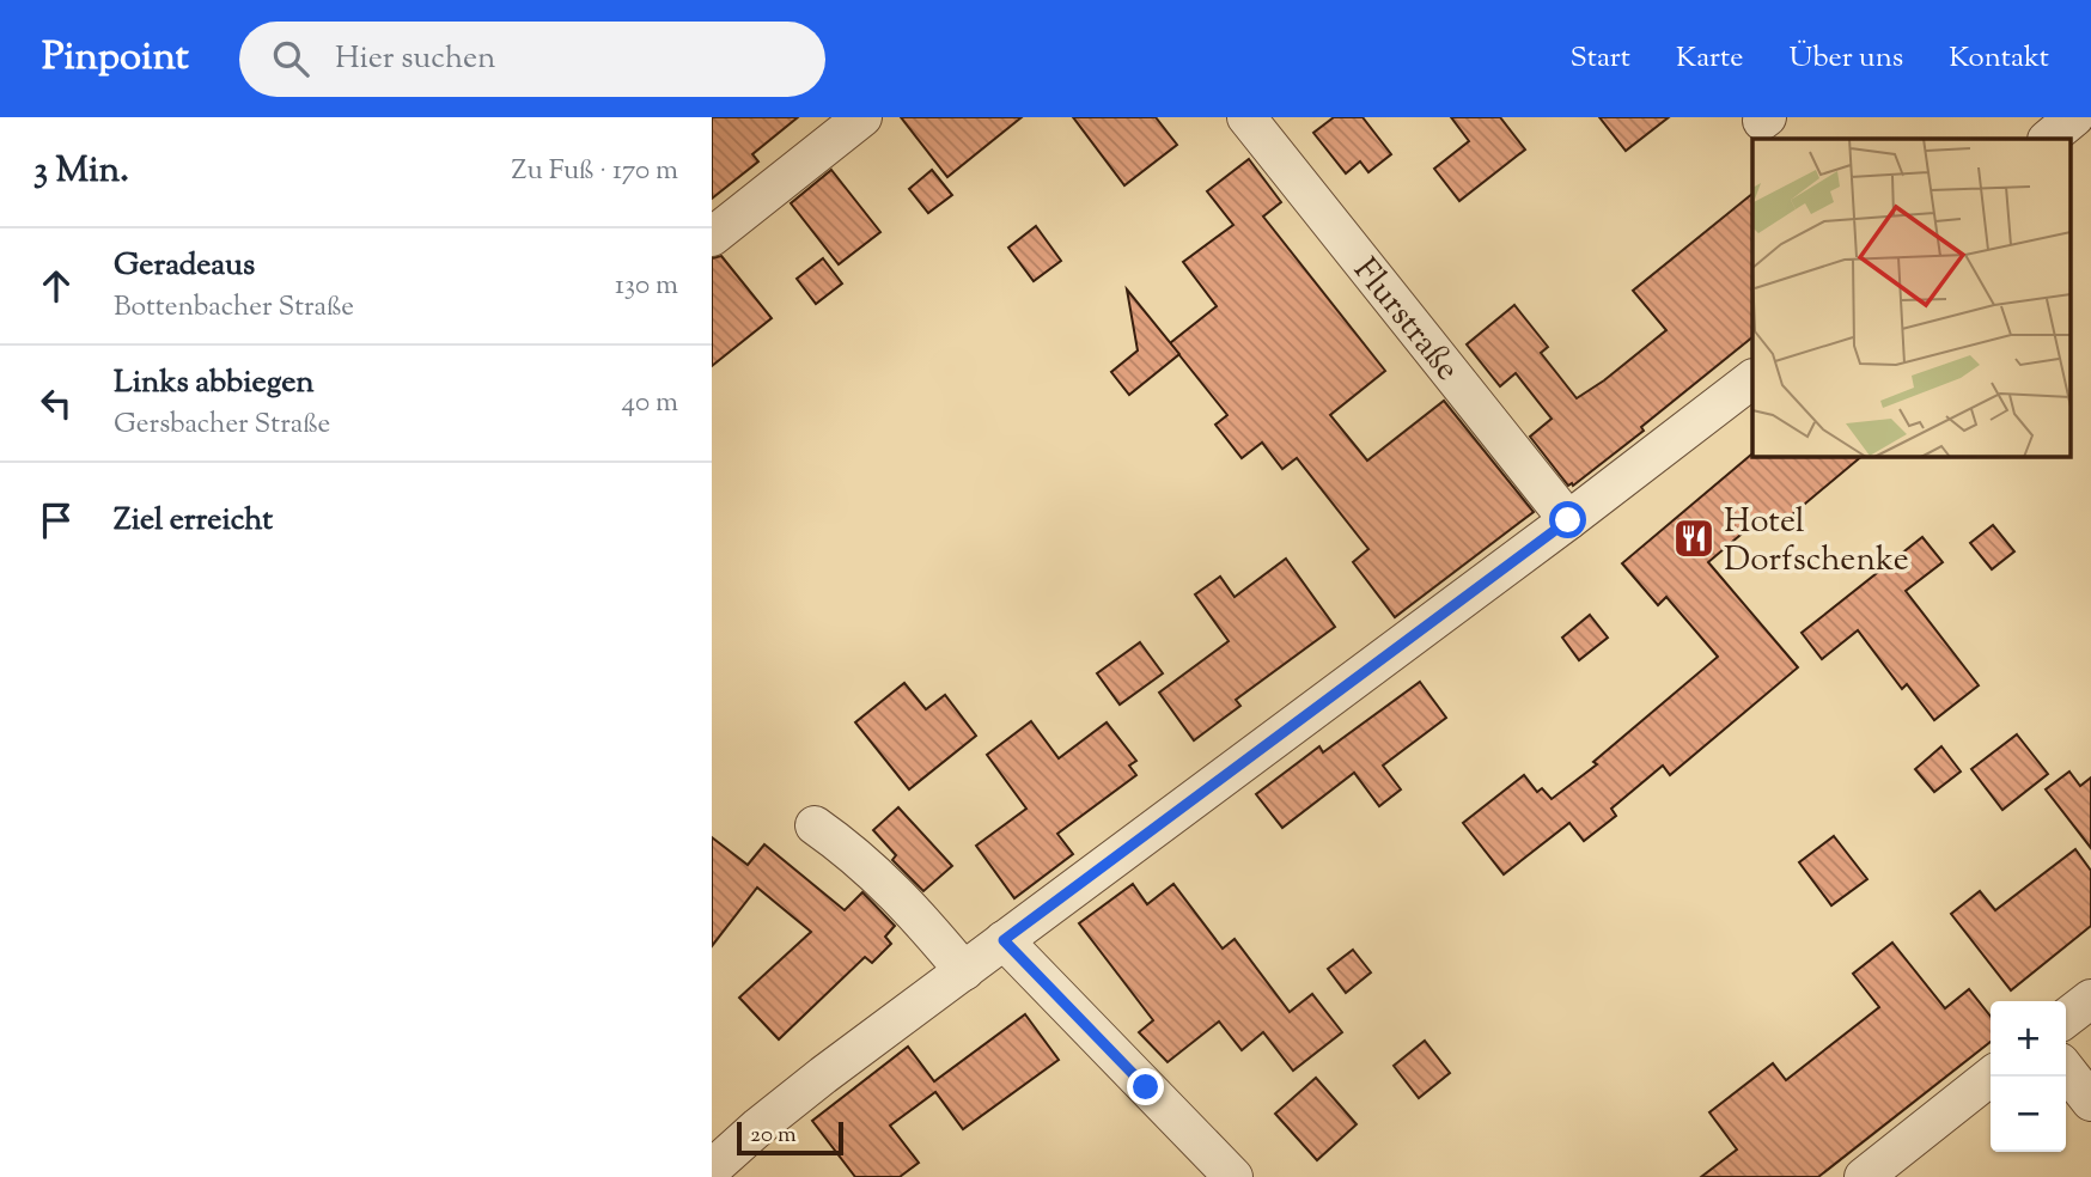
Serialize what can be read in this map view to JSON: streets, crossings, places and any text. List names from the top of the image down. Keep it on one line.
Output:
{"streets":{"street":["Flurstraße"]},"places":{"restaurant":["Hotel Dorfschenke"]},"scale_bar":"20 m","page":{"header":"Pinpoint","search":"Hier suchen","nav":["Start","Karte","Über uns","Kontakt"],"heading":["3 Min.","Zu Fuß · 170 m"],"list":[["Geradeaus","Bottenbacher Straße","130 m"],["Links abbiegen","Gersbacher Straße","40 m"],"Ziel erreicht"],"map_buttons":["+","−"],"scale":"20 m"}}
